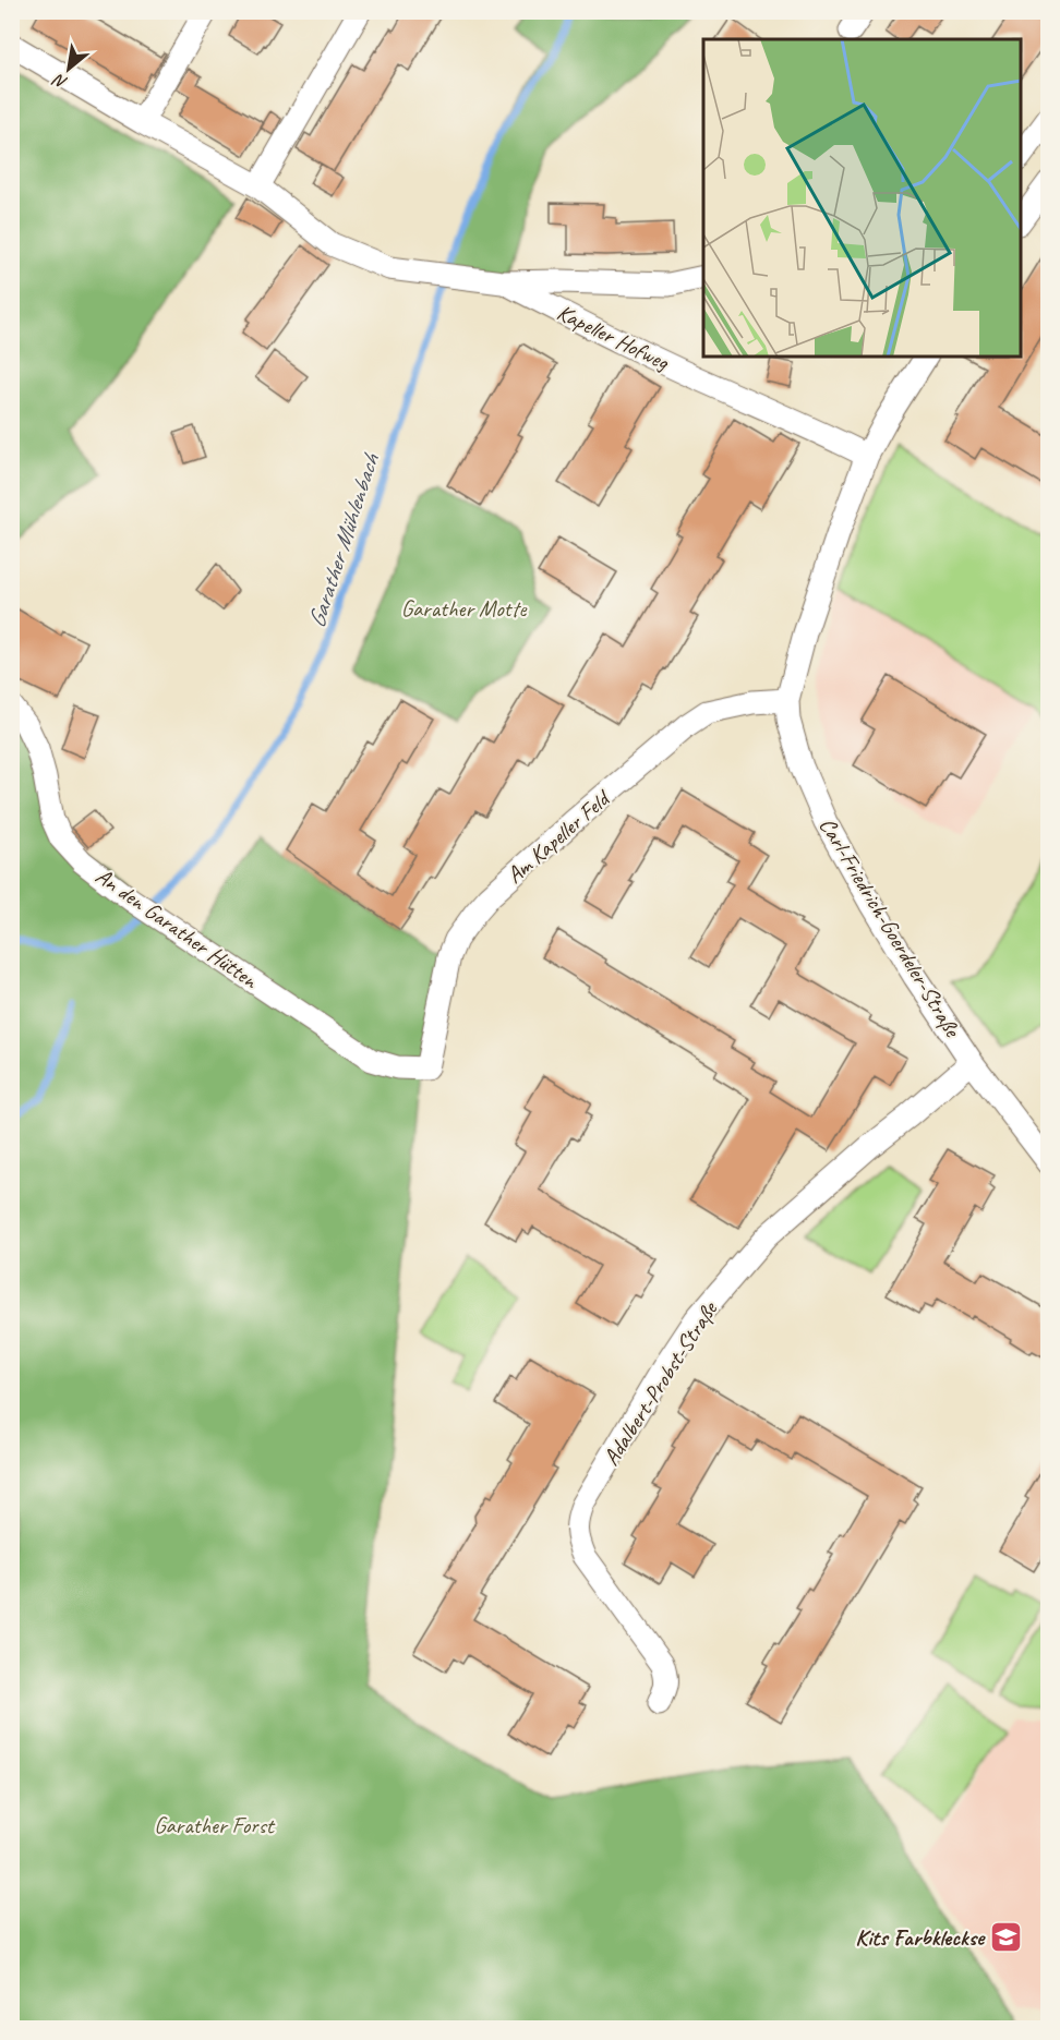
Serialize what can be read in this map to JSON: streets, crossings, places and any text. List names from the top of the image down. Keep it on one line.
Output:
{"streets":{"street":["Kapeller Hofweg","Am Kapeller Feld","Carl-Friedrich-Goerdeler-Straße","An den Garather Hütten","Adalbert-Probst-Straße"]},"crossings":[["Kapeller Hofweg","Carl-Friedrich-Goerdeler-Straße"],["Am Kapeller Feld","Carl-Friedrich-Goerdeler-Straße"],["Am Kapeller Feld","An den Garather Hütten"],["Carl-Friedrich-Goerdeler-Straße","Adalbert-Probst-Straße"]],"water":["Garather Mühlenbach"],"parks":["Garather Motte","Garather Forst"],"places":{"school or university":["Kits Farbkleckse"]},"north":"bottom left"}
